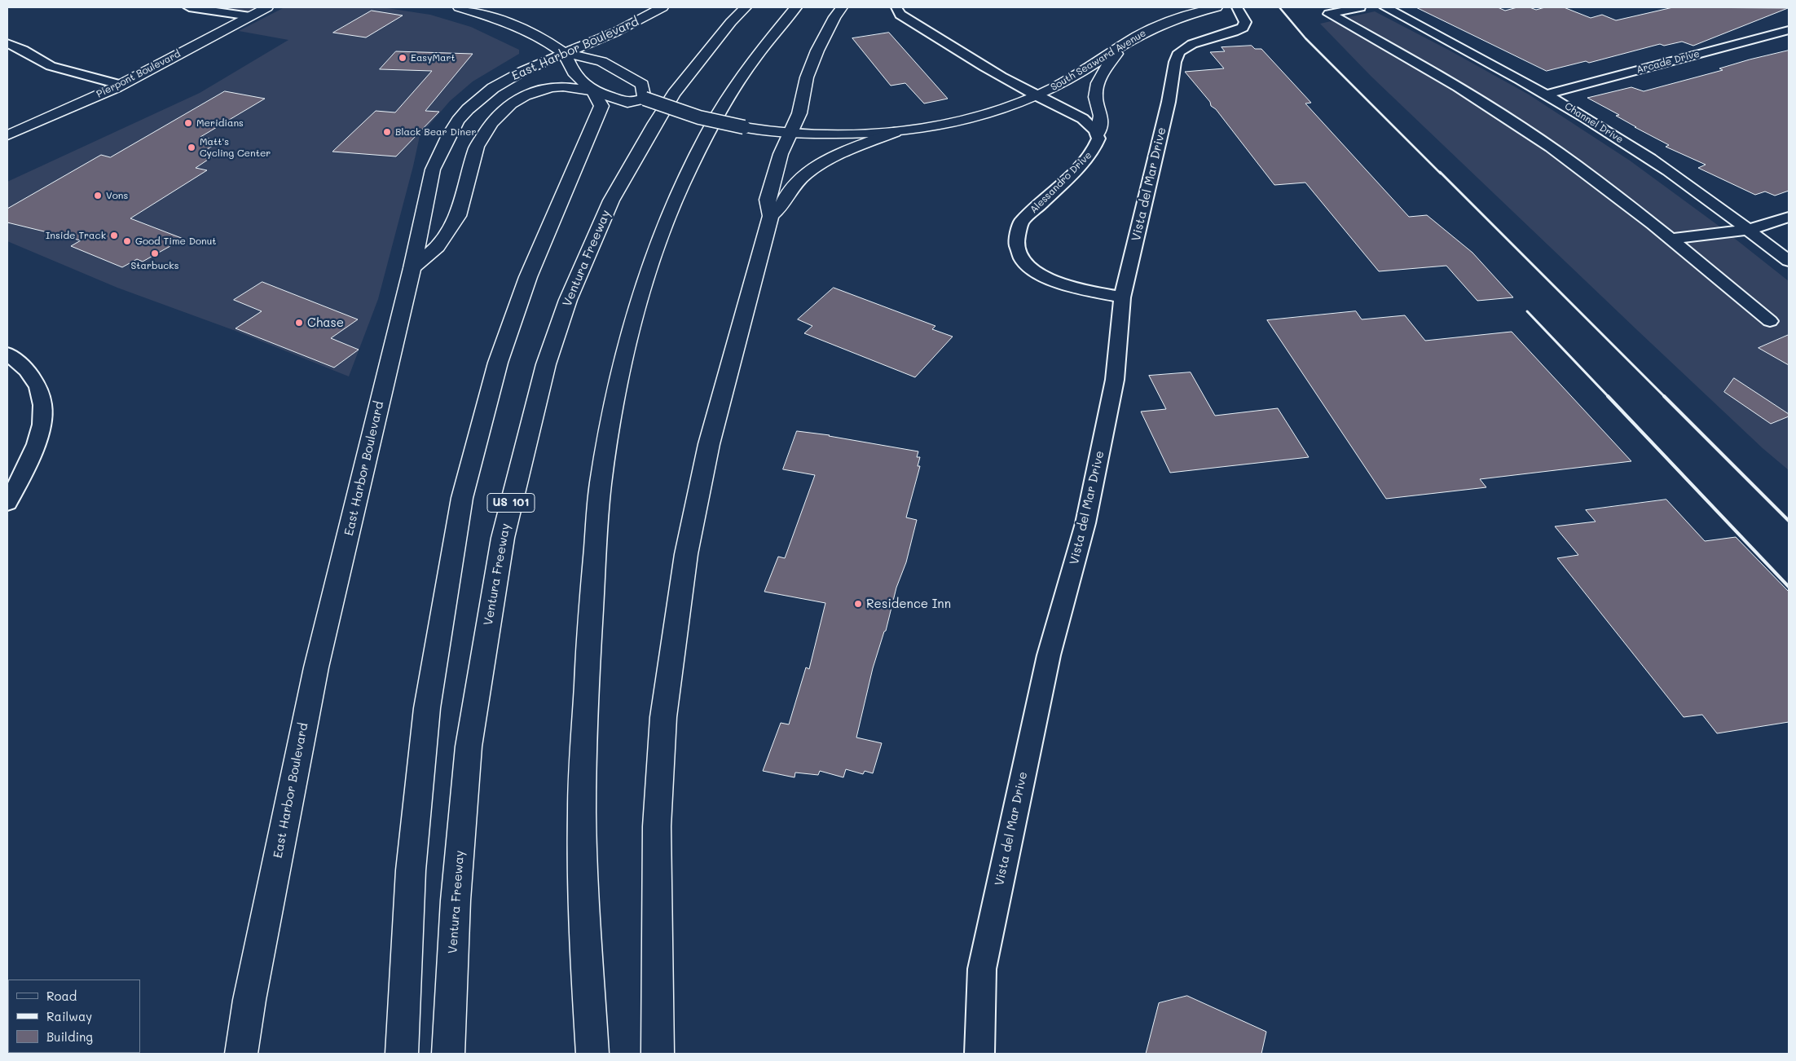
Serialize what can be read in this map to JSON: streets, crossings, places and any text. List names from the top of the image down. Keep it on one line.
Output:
{"streets":{"main road":["East Harbor Boulevard","South Seaward Avenue","Pierpont Boulevard","Ventura Freeway","US 101"],"street":["Arcade Drive","Channel Drive","Alessandro Drive","Vista del Mar Drive"]},"crossings":[["Arcade Drive","Channel Drive"],["Alessandro Drive","Vista del Mar Drive"]],"places":["EasyMart","Meridians","Black Bear Diner","Matt's Cycling Center","Vons","Inside Track","Good Time Donut","Starbucks","Chase","Residence Inn"],"legend":["Road","Railway","Building"]}
